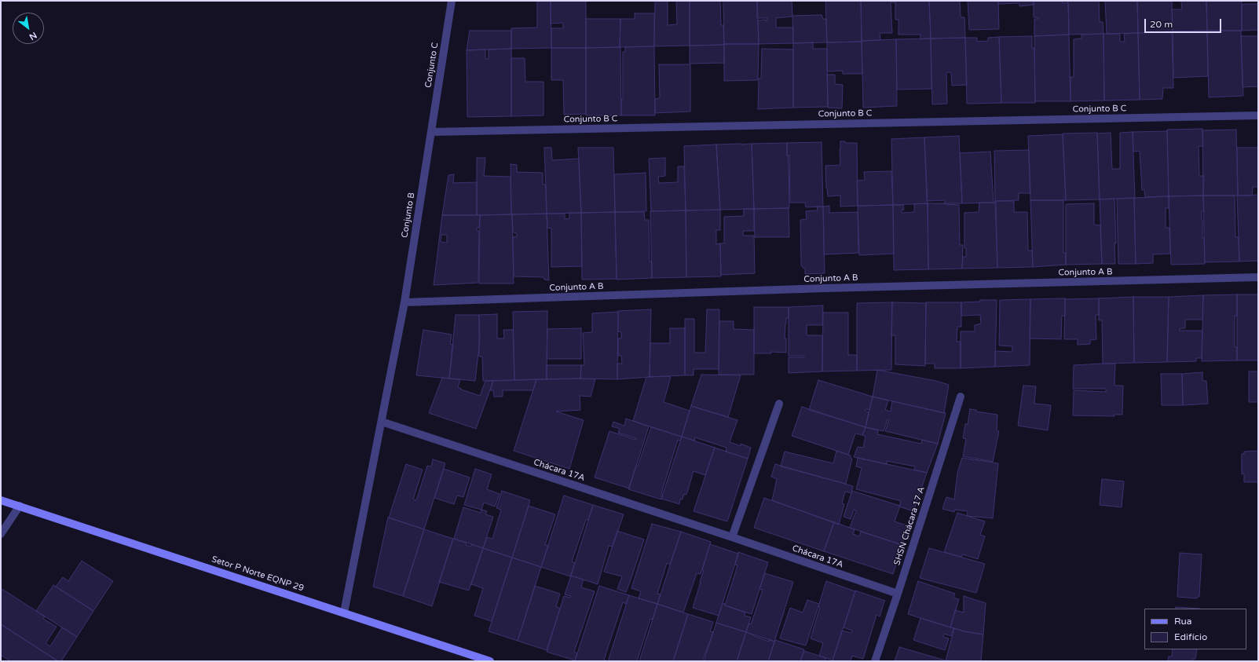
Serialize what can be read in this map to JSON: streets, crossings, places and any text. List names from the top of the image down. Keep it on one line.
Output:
{"streets":{"street":["Conjunto C","Conjunto B C","Conjunto B","Conjunto A B","Chácara 17A","SHSN Chácara 17 A","Setor P Norte EQNP 29"]},"crossings":[["Conjunto C","Conjunto B C"],["Conjunto C","Conjunto B"],["Conjunto B C","Conjunto B"],["Conjunto B","Conjunto A B"],["Conjunto B","Chácara 17A"],["Conjunto B","Setor P Norte EQNP 29"],["Chácara 17A","SHSN Chácara 17 A"]],"legend":["Rua","Edifício"],"scale_bar":"20 m","north":"bottom right"}
